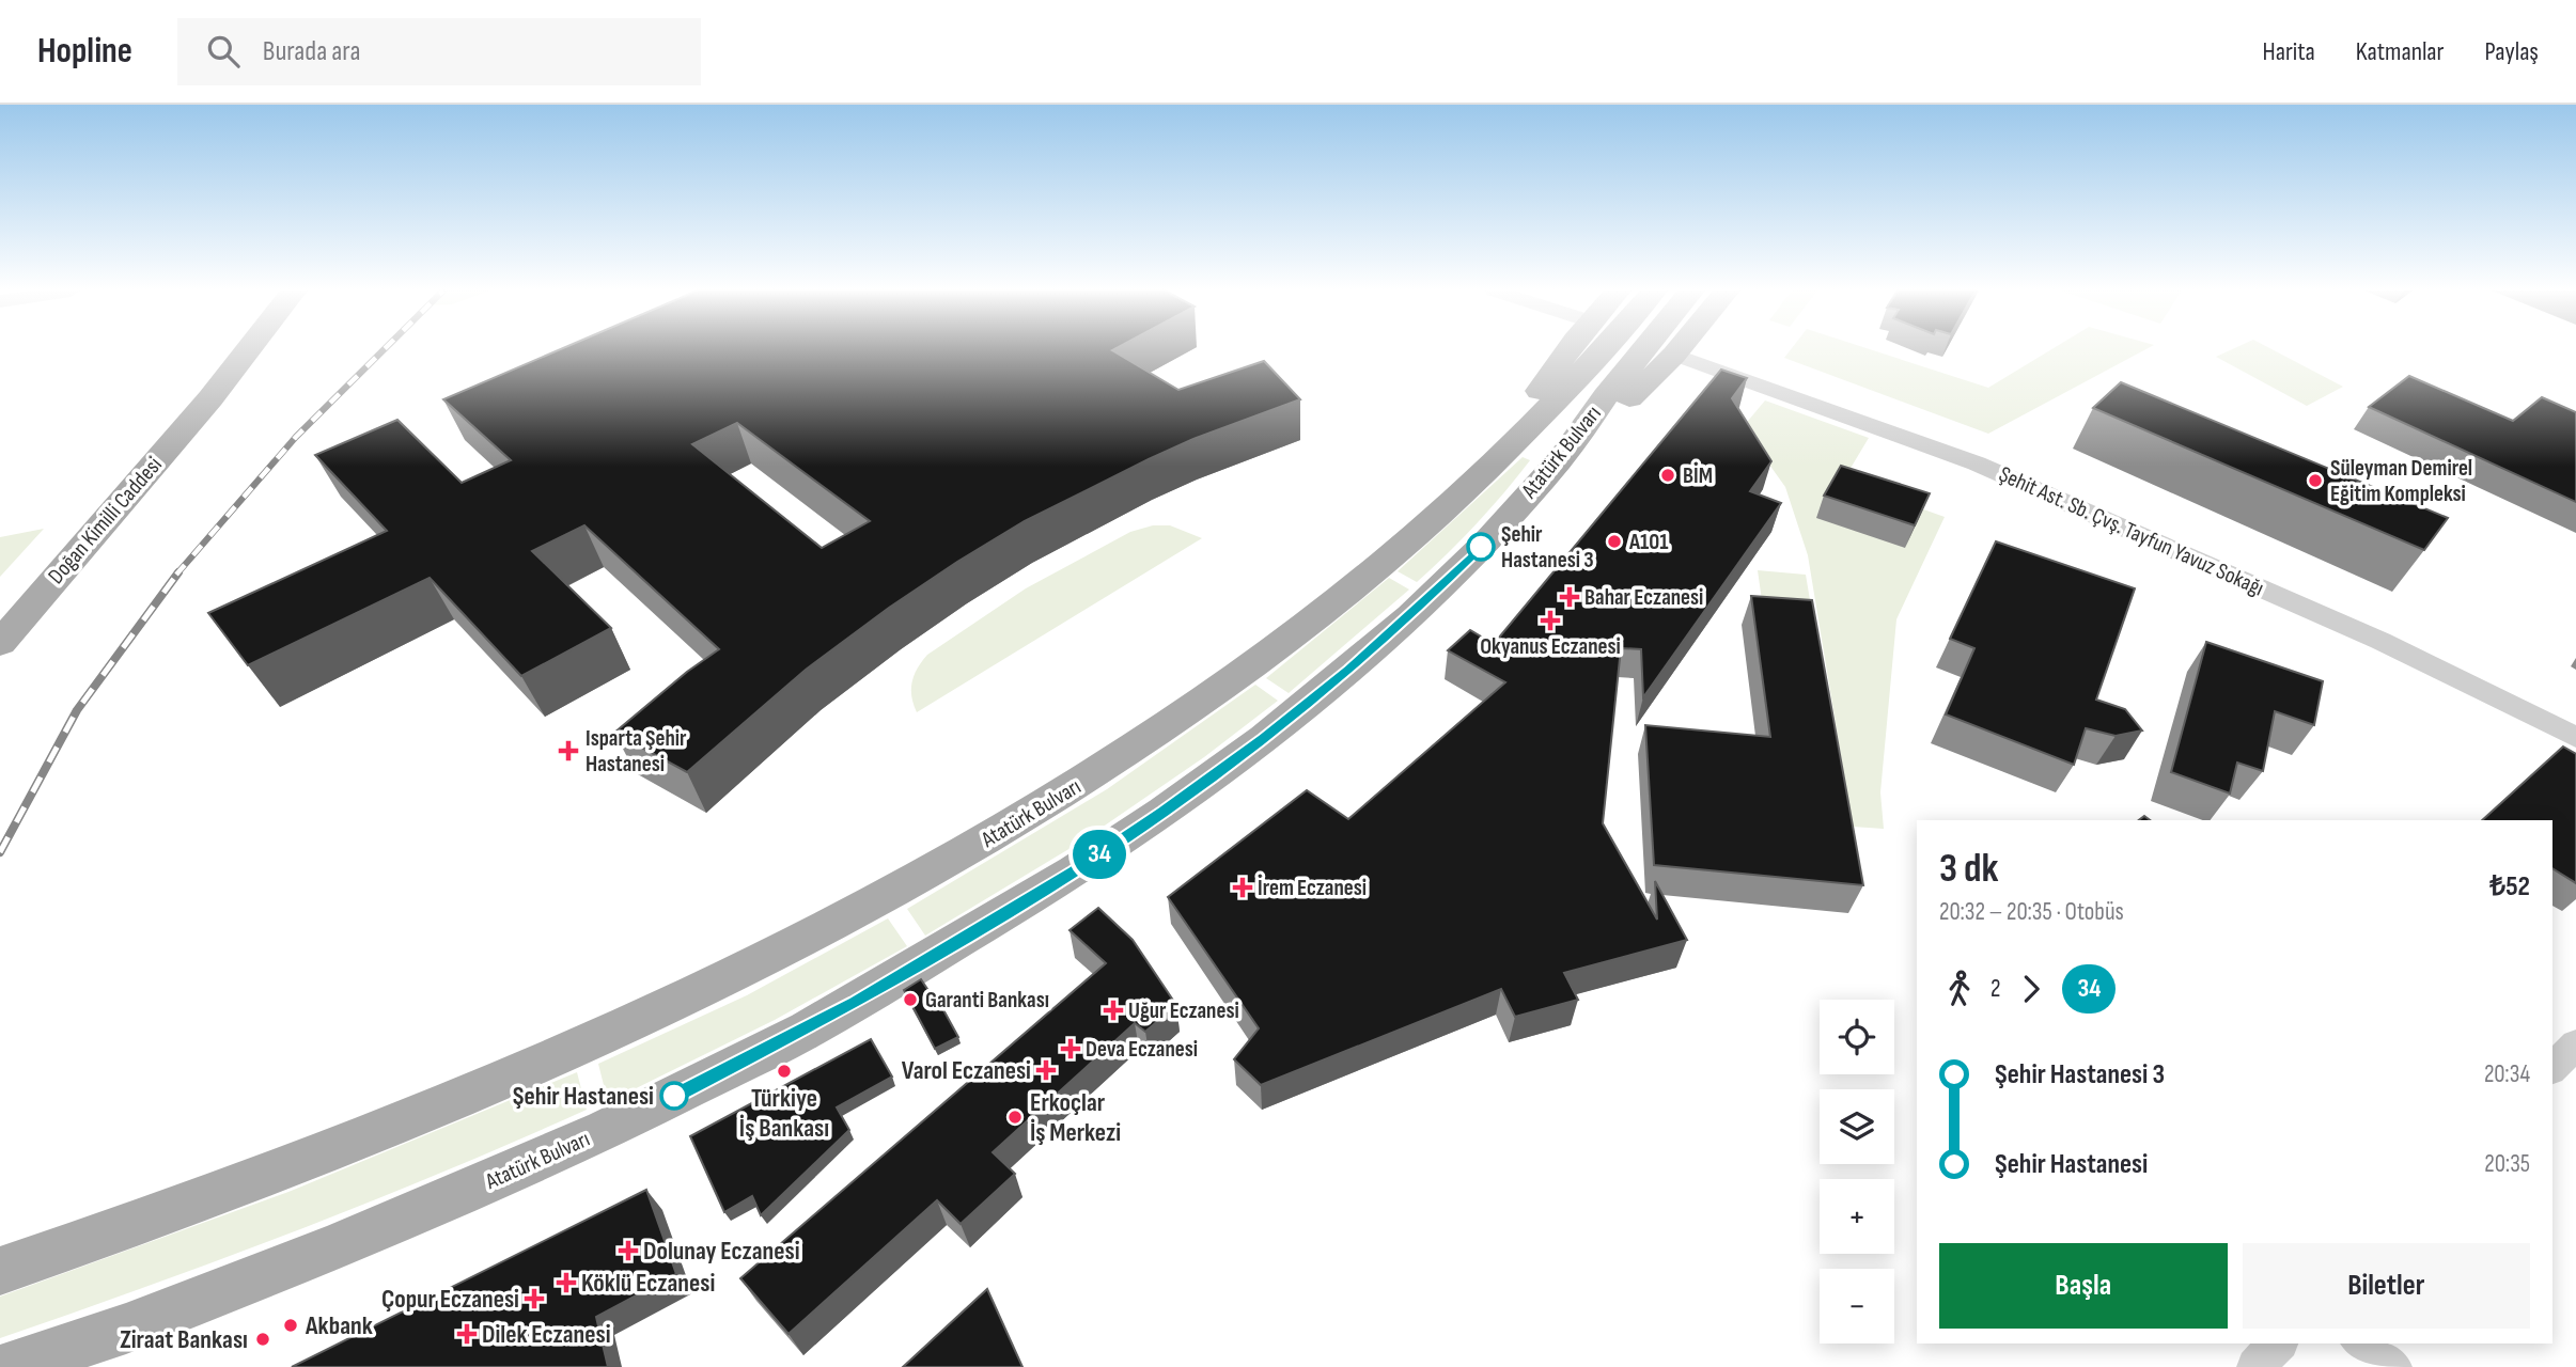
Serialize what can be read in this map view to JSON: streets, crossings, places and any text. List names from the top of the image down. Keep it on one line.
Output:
{"streets":{"main road":["Atatürk Bulvarı","Doğan Kimilli Caddesi"],"street":["Şehit Ast. Sb. Çvş. Tayfun Yavuz Sokağı"]},"places":{"other":["BİM","Süleyman Demirel Eğitim Kompleksi","A101","Şehir Hastanesi 3","Garanti Bankası","Türkiye İş Bankası","Şehir Hastanesi","Erkoçlar İş Merkezi","Akbank","Ziraat Bankası"],"health":["Bahar Eczanesi","Okyanus Eczanesi","Isparta Şehir Hastanesi","İrem Eczanesi","Uğur Eczanesi","Deva Eczanesi","Varol Eczanesi","Dolunay Eczanesi","Köklü Eczanesi","Çopur Eczanesi","Dilek Eczanesi"]},"lines":["bus line 34"],"page":{"header":"Hopline","search":"Burada ara","nav":["Harita","Katmanlar","Paylaş"],"on_map":"34","heading":["3 dk","20:32 – 20:35 · Otobüs","₺52"],"legs":["2","34"],"map_buttons":["+","−"],"list":[{"name":"Şehir Hastanesi 3","value":"20:34"},{"name":"Şehir Hastanesi","value":"20:35"}],"buttons":["Başla","Biletler"]}}
